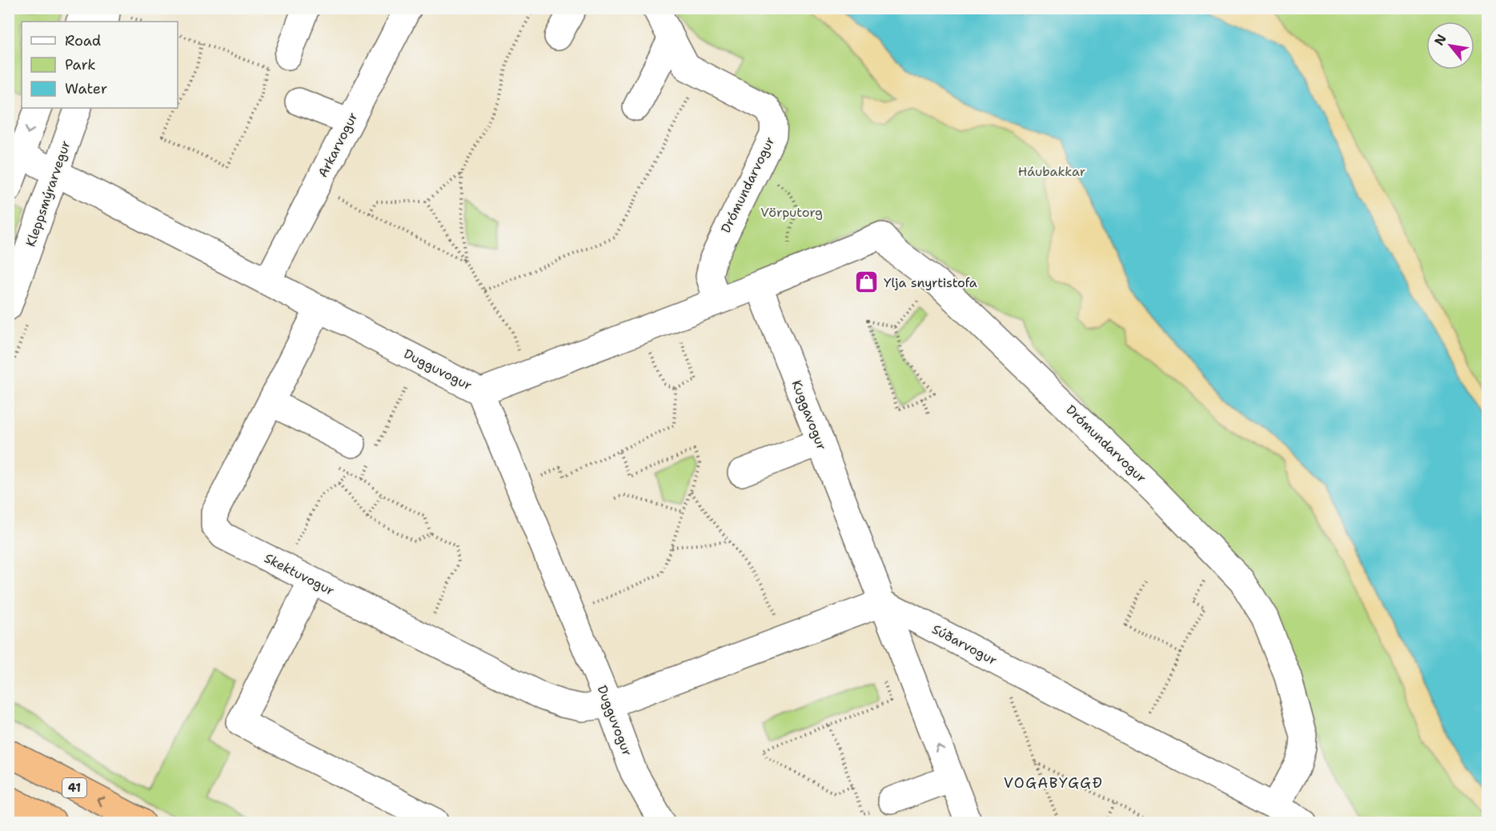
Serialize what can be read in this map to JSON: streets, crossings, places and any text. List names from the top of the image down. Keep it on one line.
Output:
{"streets":{"highway":["41"],"street":["Arkarvogur","Drómundarvogur","Kleppsmýrarvegur","Dugguvogur","Kuggavogur","Skektuvogur","Súðarvogur"]},"crossings":[["Arkarvogur","Dugguvogur"],["Drómundarvogur","Kuggavogur"],["Drómundarvogur","Súðarvogur"],["Kleppsmýrarvegur","Dugguvogur"],["Dugguvogur","Skektuvogur"],["Kuggavogur","Súðarvogur"]],"districts":["VOGABYGGÐ"],"parks":["Háubakkar","Vörputorg"],"places":{"shop":["Ylja snyrtistofa"]},"legend":["Road","Park","Water"],"north":"top left"}
